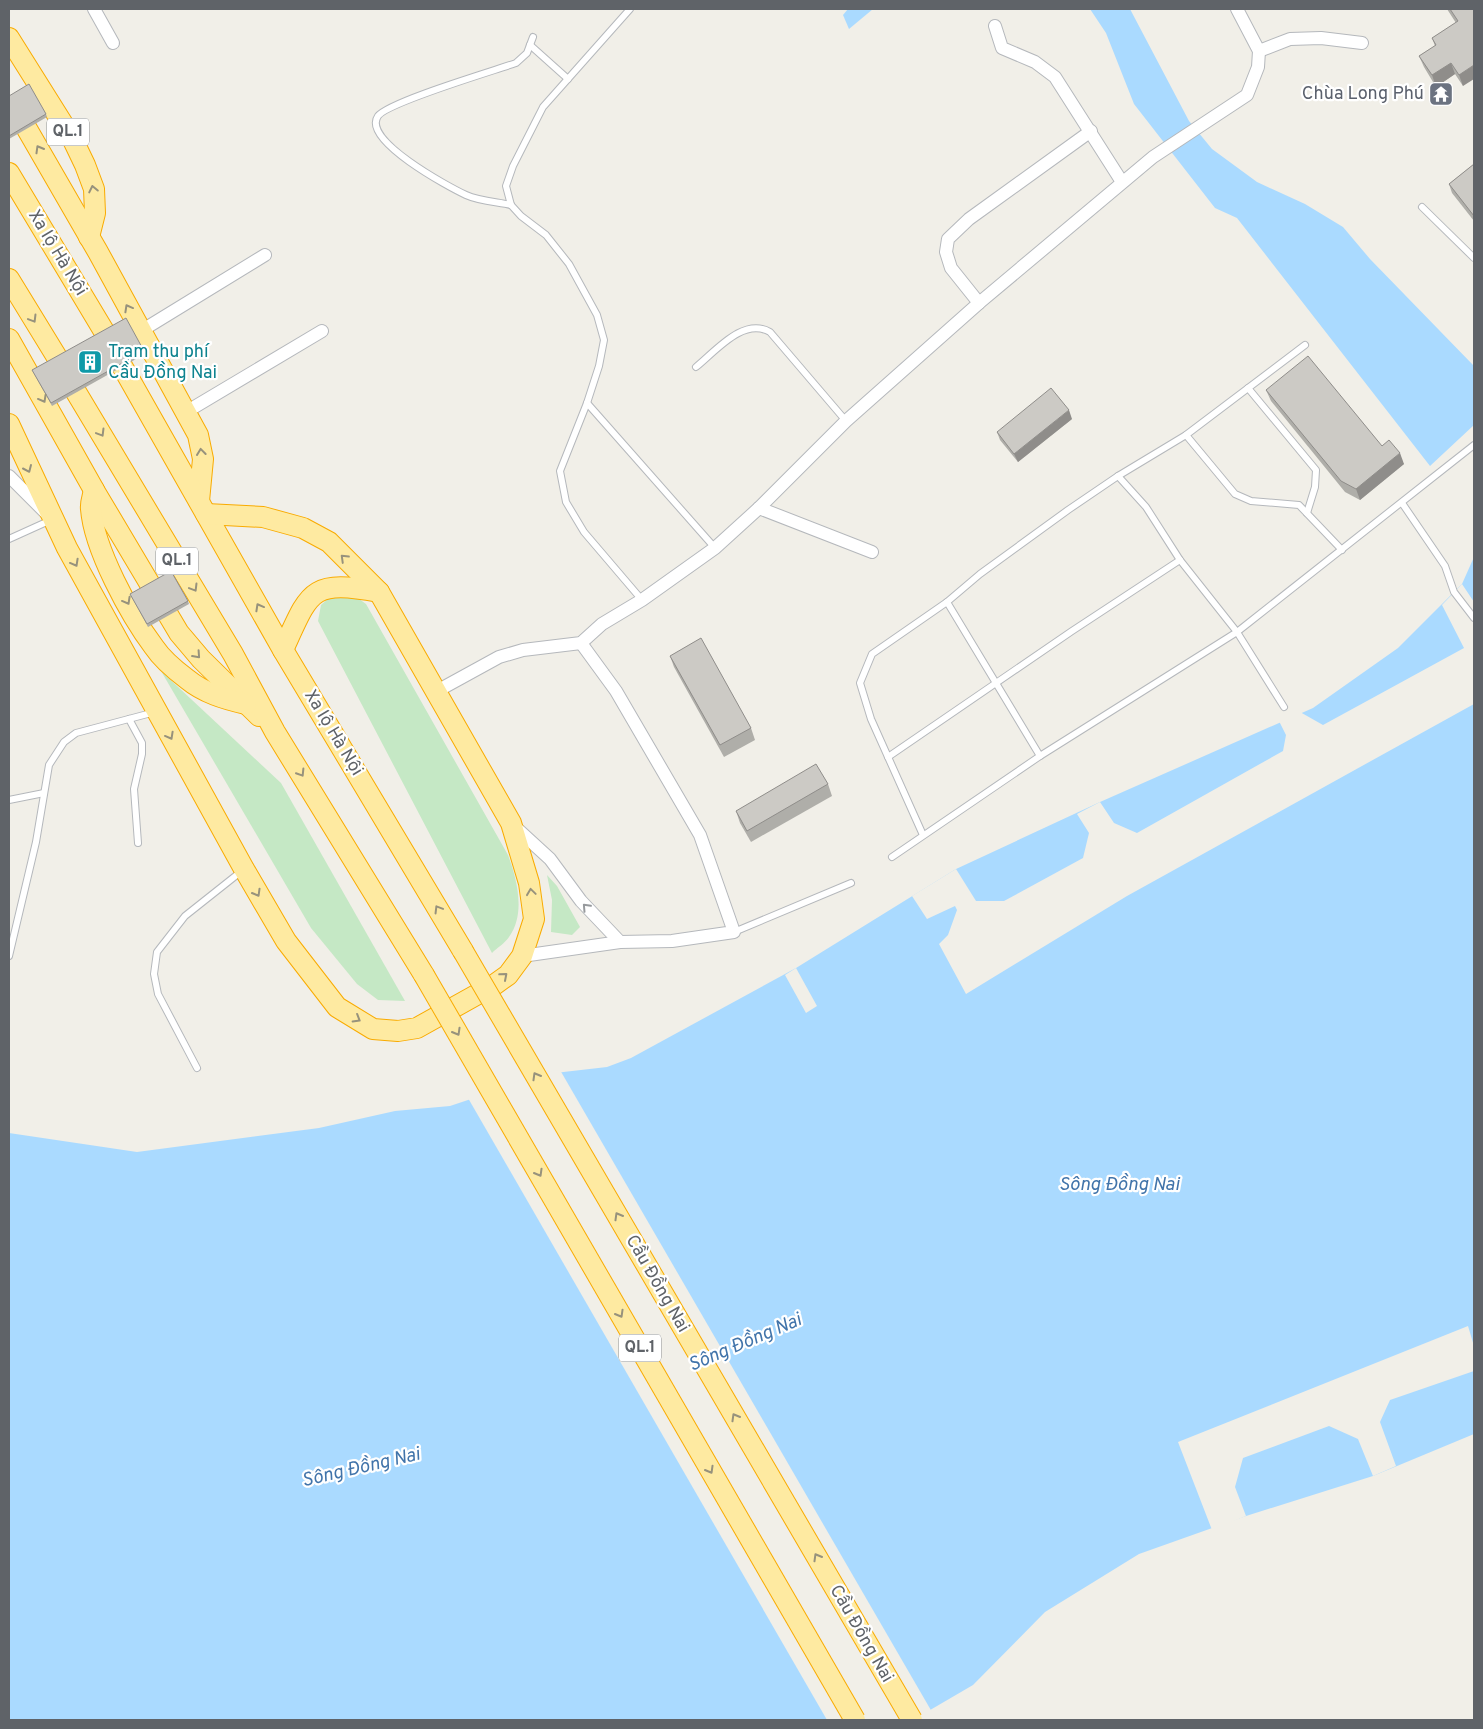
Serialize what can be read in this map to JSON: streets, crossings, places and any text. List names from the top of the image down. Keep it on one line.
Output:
{"streets":{"highway":["QL.1","Xa lộ Hà Nội","Cầu Đồng Nai"]},"crossings":[["Xa lộ Hà Nội","Cầu Đồng Nai"]],"water":["Sông Đồng Nai"],"places":{"temple":["Chùa Long Phú"],"building":["Trạm thu phí Cầu Đồng Nai"]}}
